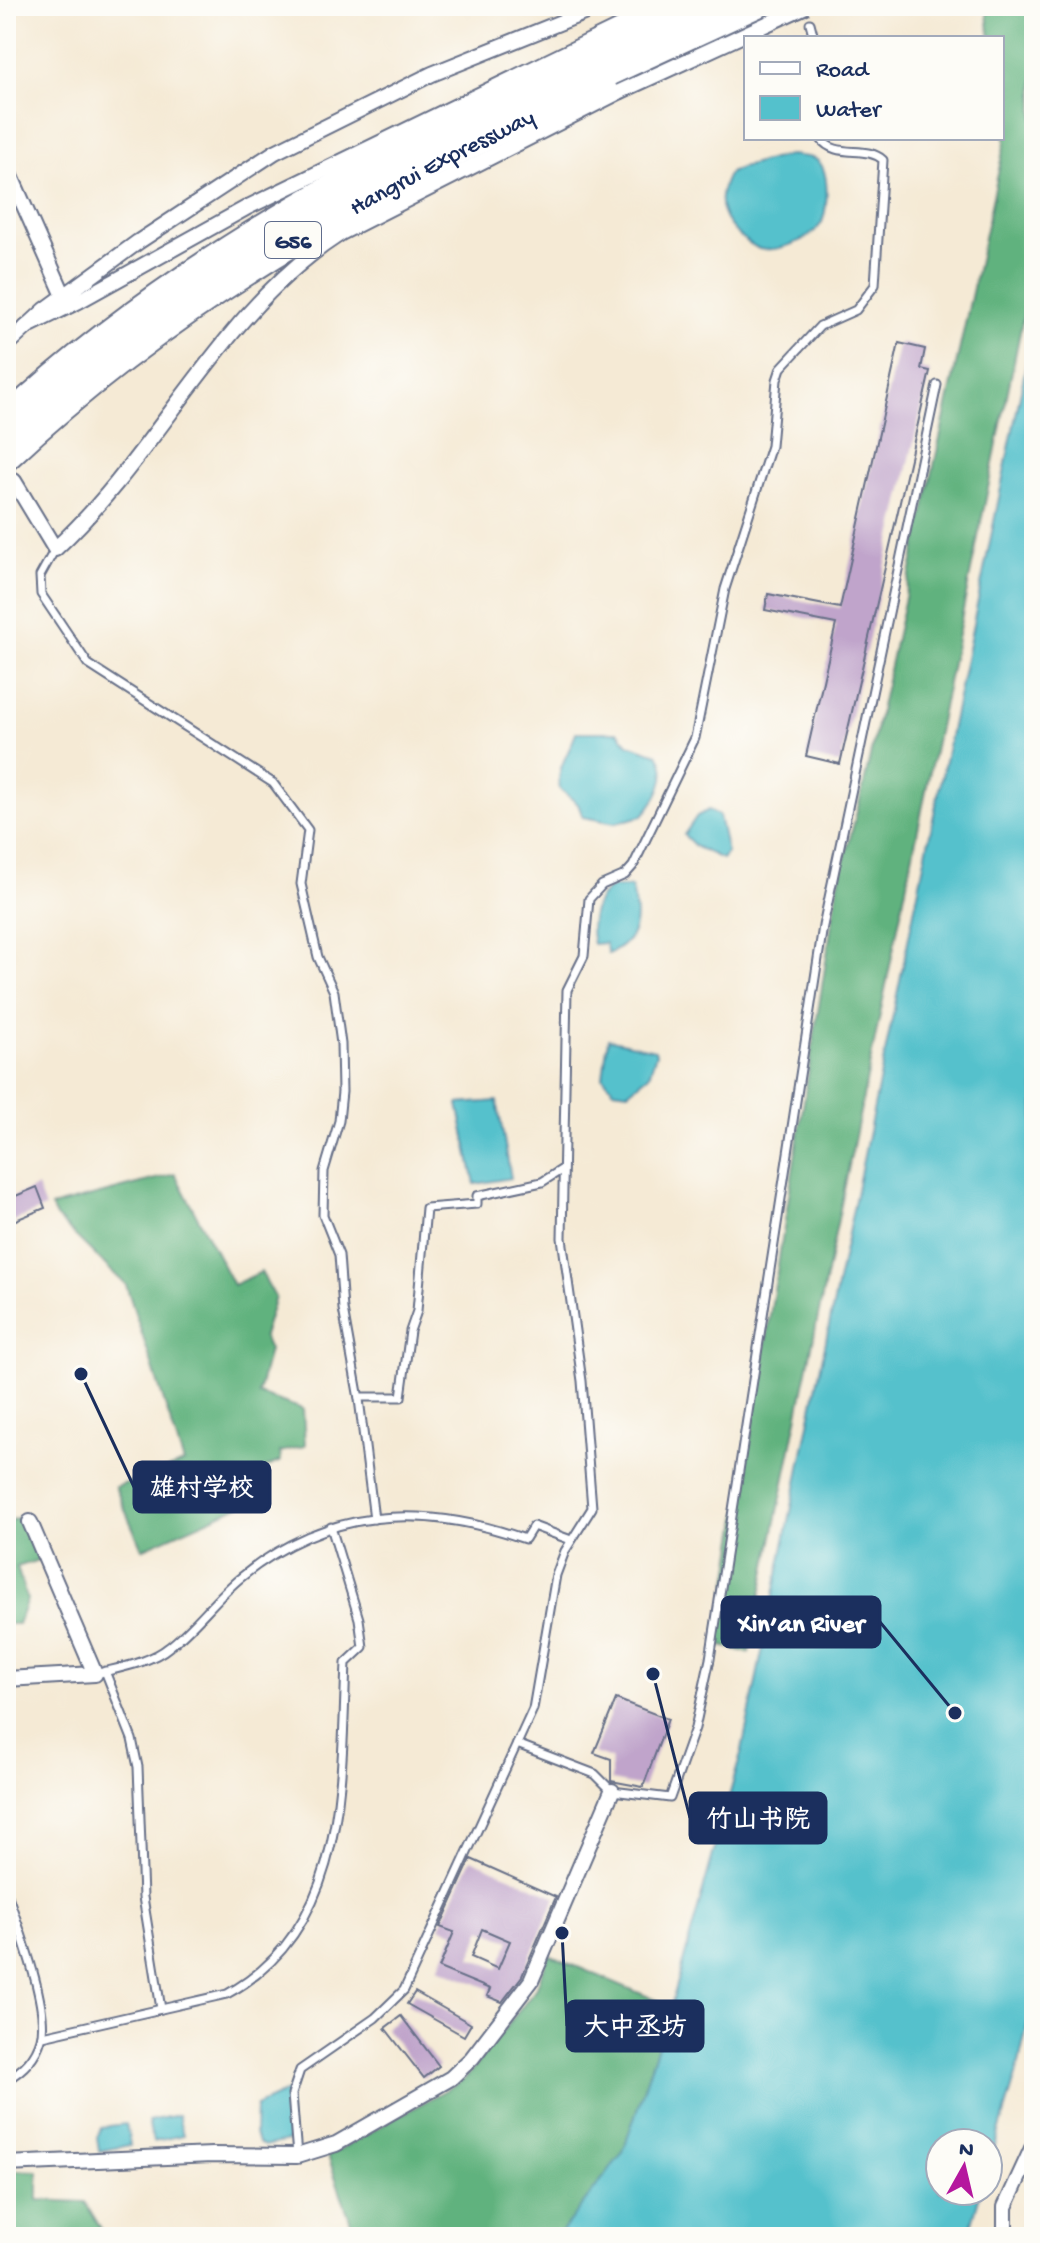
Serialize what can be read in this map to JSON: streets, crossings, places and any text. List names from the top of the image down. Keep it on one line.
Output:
{"streets":{"highway":["Hangrui Expressway","G56"]},"crossings":[["Hangrui Expressway","G56"]],"places":["雄村学校","竹山书院","Xin’an River","大中丞坊"],"legend":["Road","Water"],"north":"top"}
